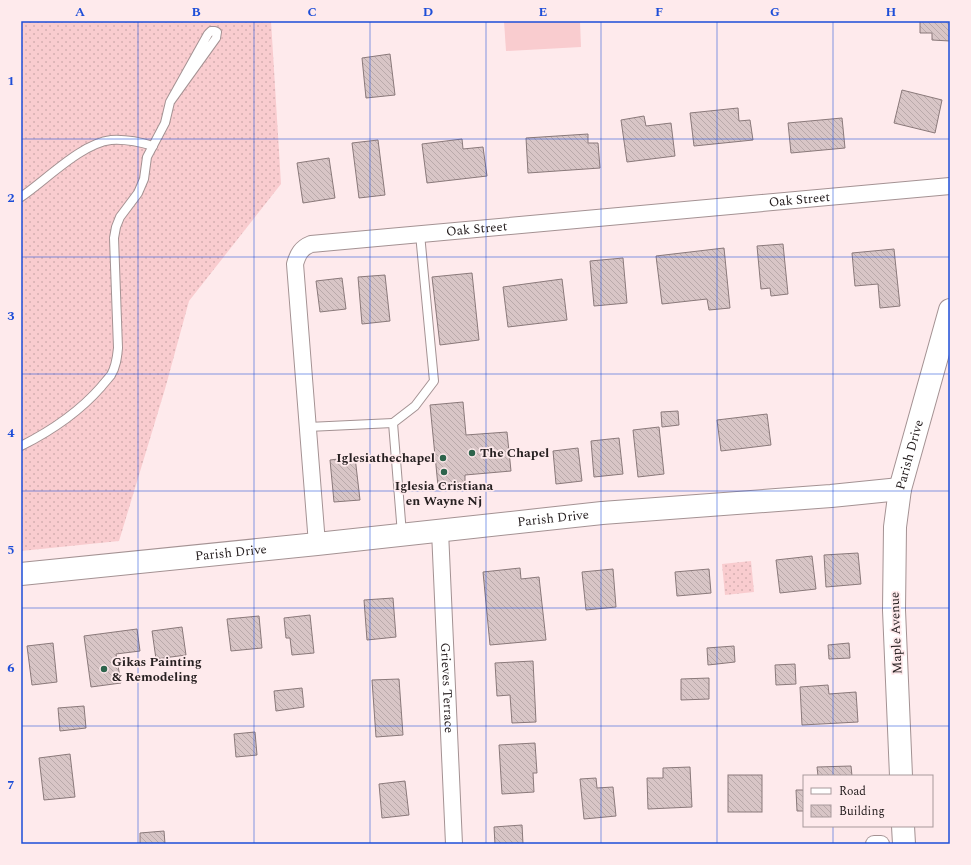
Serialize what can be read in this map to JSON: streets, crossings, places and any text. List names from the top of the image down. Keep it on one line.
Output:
{"streets":{"street":["Oak Street","Parish Drive","Maple Avenue","Grieves Terrace"]},"crossings":[["Oak Street","Parish Drive"],["Parish Drive","Maple Avenue"],["Parish Drive","Grieves Terrace"]],"places":["The Chapel","Iglesiathechapel","Iglesia Cristiana en Wayne Nj","Gikas Painting & Remodeling"],"legend":["Road","Building"],"grid":{"columns":["A","B","C","D","E","F","G","H"],"rows":["1","2","3","4","5","6","7"]}}
